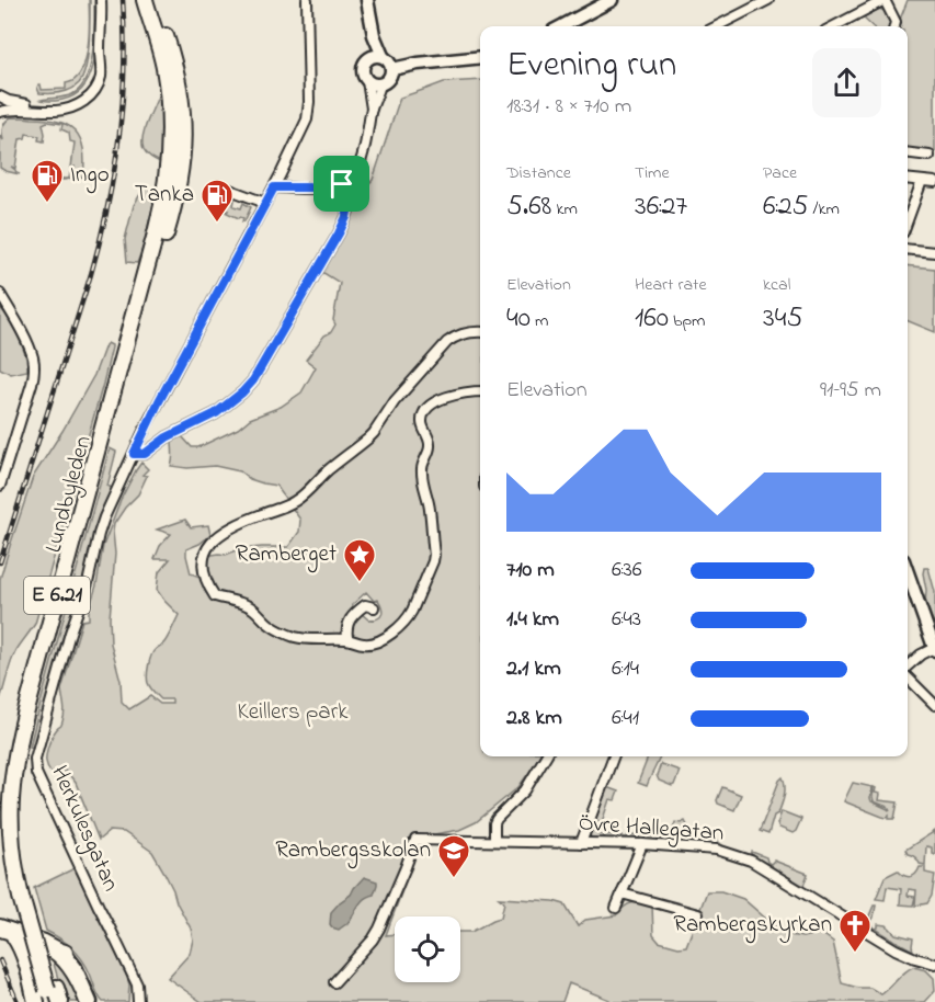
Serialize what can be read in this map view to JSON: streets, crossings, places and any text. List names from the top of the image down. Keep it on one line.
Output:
{"streets":{"highway":["Lundbyleden","E 6.21"],"street":["Herkulesgatan","Övre Hallegatan"]},"parks":["Keillers park"],"places":{"fuel station":["Ingo","Tanka"],"place":["Ramberget"],"school or university":["Rambergsskolan"],"church":["Rambergskyrkan"]},"page":{"heading":["Evening run","18:31 · 8 × 710 m"],"stats":[["Distance","5.68 km"],["Time","36:27"],["Pace","6:25 /km"],["Elevation","40 m"],["Heart rate","160 bpm"],["kcal","345"]],"chart":["Elevation","91–95 m"],"list":[{"name":"710 m","note":"6:36"},{"name":"1.4 km","note":"6:43"},{"name":"2.1 km","note":"6:14"},{"name":"2.8 km","note":"6:41"}]}}
